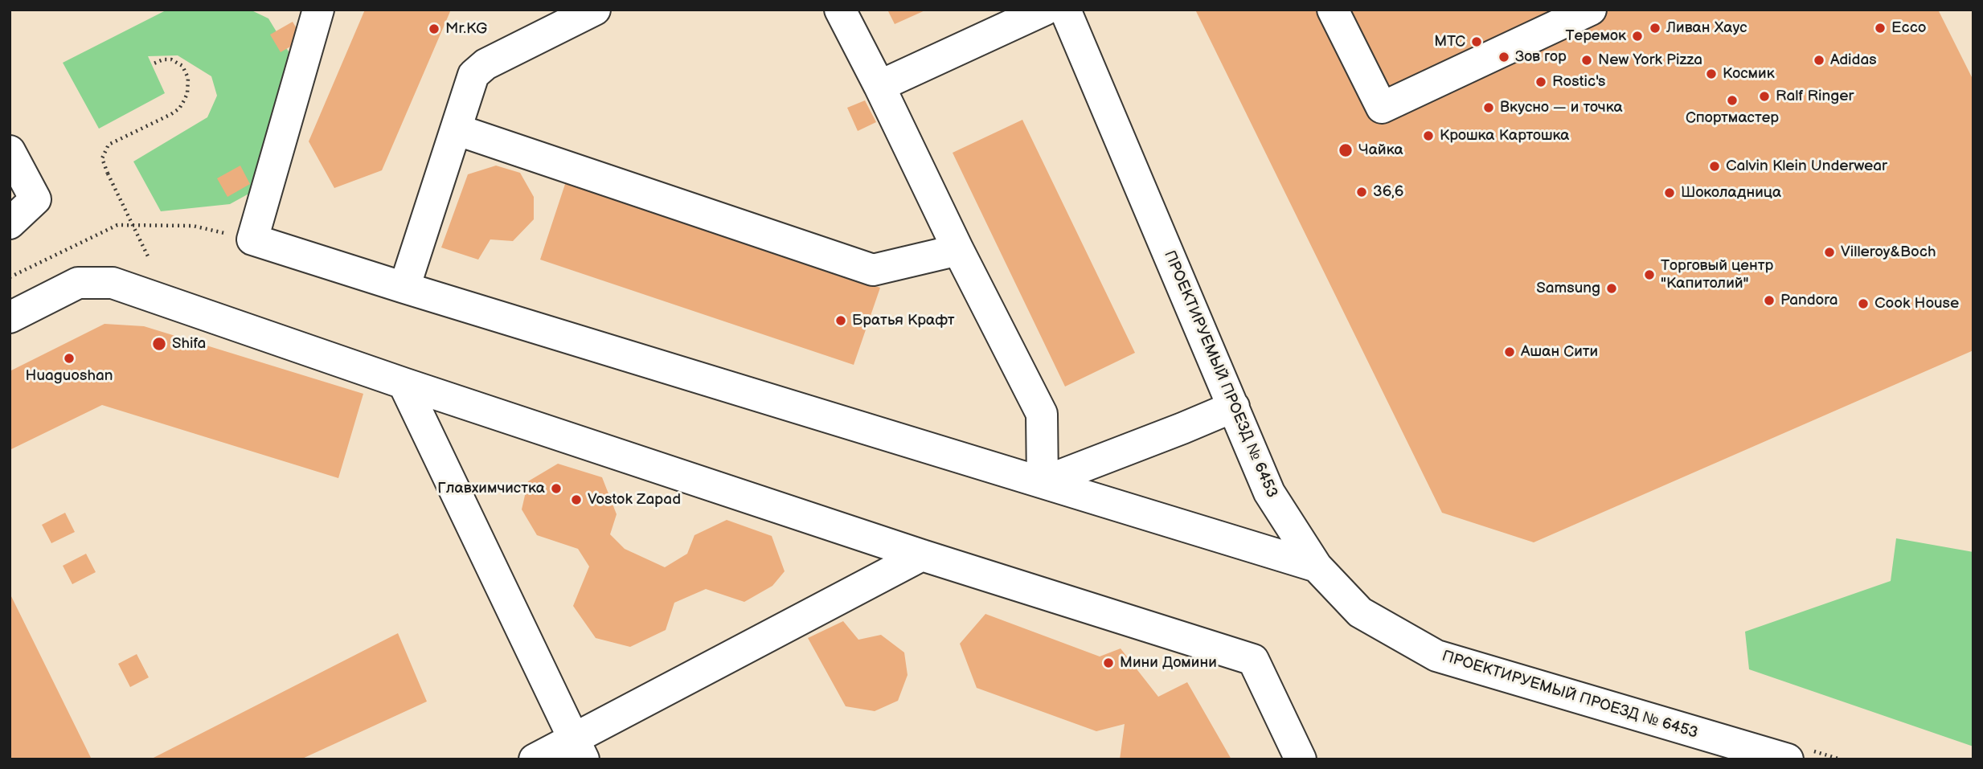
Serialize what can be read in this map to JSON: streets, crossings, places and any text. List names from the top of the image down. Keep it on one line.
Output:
{"streets":{"street":["ПРОЕКТИРУЕМЫЙ ПРОЕЗД № 6453"]},"places":["Ливан Хаус","Ecco","Mr.KG","Теремок","МТС","Зов гор","New York Pizza","Adidas","Космик","Rostic's","Ralf Ringer","Спортмастер","Вкусно — и точка","Крошка Картошка","Чайка","Calvin Klein Underwear","36,6","Шоколадница","Villeroy&Boch","Торговый центр \"Капитолий\"","Samsung","Pandora","Cook House","Братья Крафт","Shifa","Ашан Сити","Huaguoshan","Главхимчистка","Vostok Zapad","Мини Домини"]}
